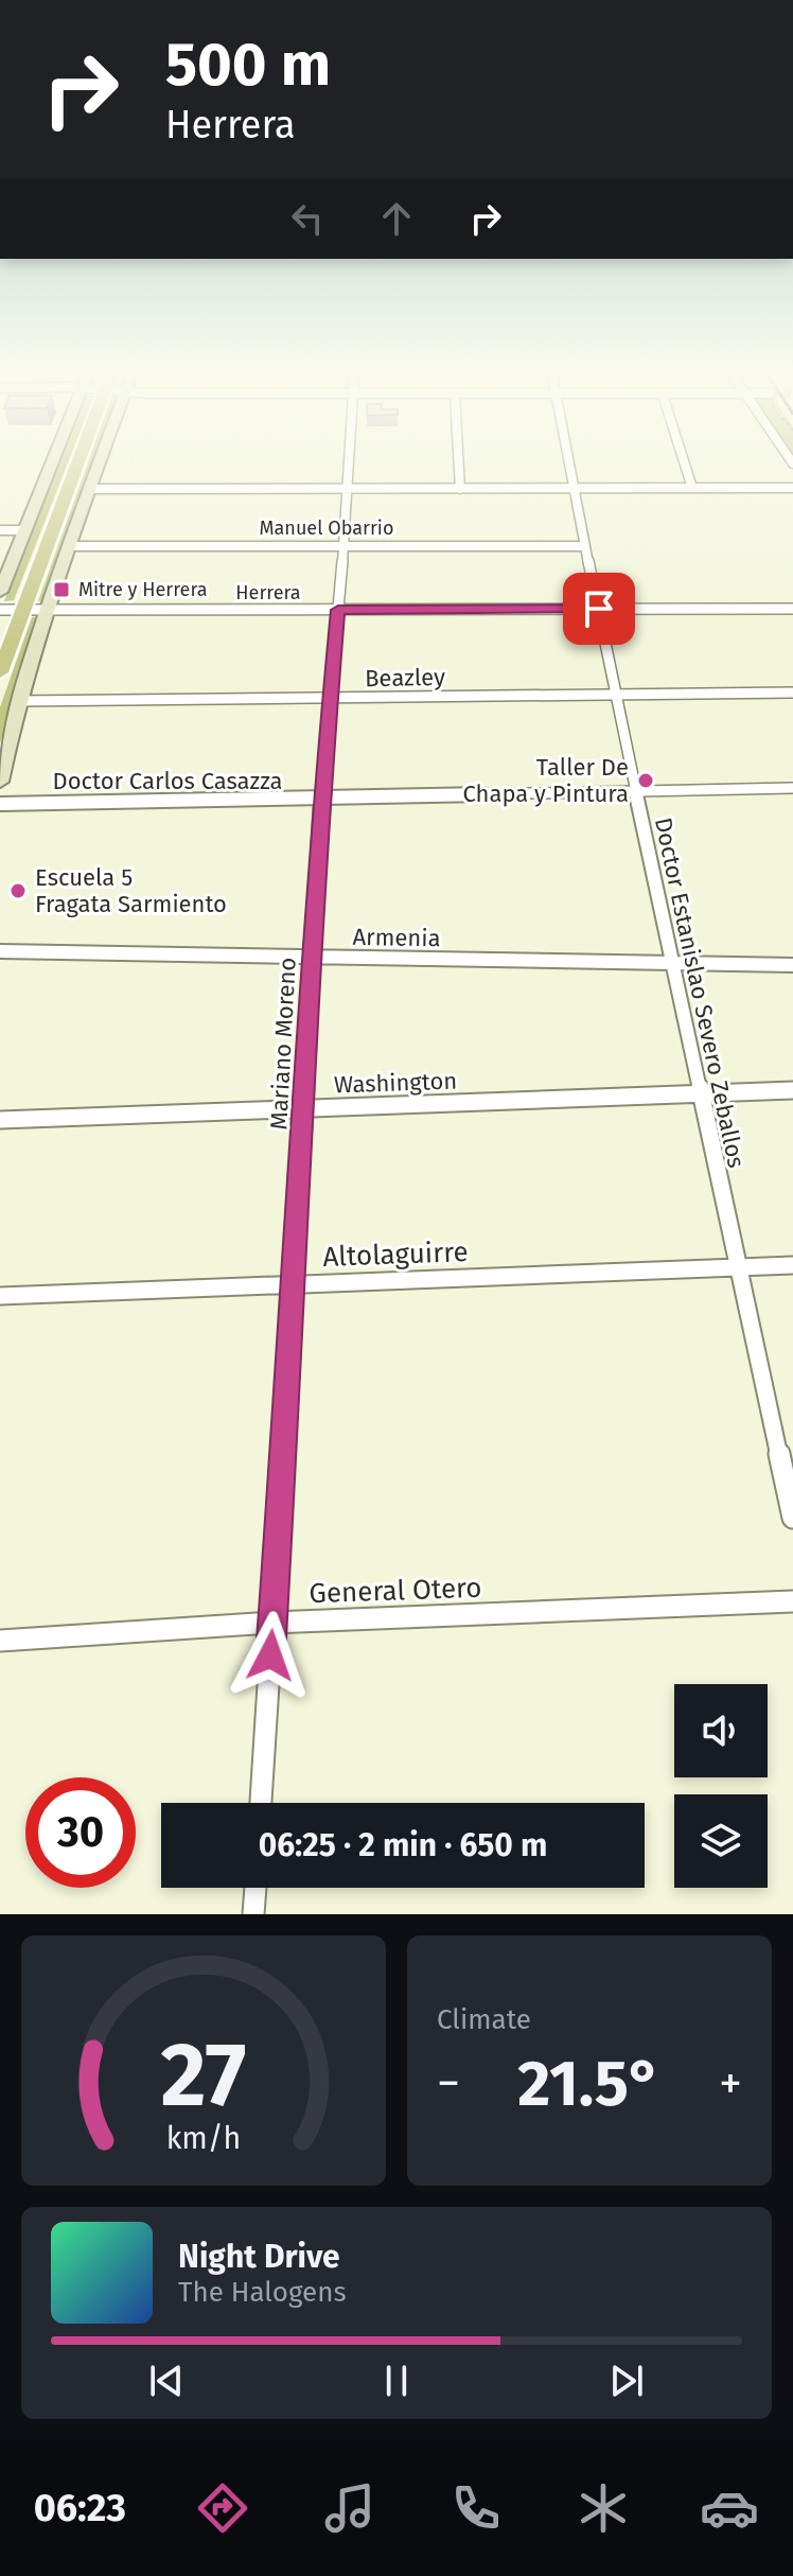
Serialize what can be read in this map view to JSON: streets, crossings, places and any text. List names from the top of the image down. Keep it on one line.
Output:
{"streets":{"street":["Manuel Obarrio","Herrera","Beazley","Doctor Carlos Casazza","Armenia","Doctor Estanislao Severo Zeballos","Mariano Moreno","Washington","Altolaguirre","General Otero"]},"crossings":[["Manuel Obarrio","Doctor Estanislao Severo Zeballos"],["Manuel Obarrio","Mariano Moreno"],["Herrera","Doctor Estanislao Severo Zeballos"],["Herrera","Mariano Moreno"],["Beazley","Doctor Estanislao Severo Zeballos"],["Beazley","Mariano Moreno"],["Doctor Carlos Casazza","Doctor Estanislao Severo Zeballos"],["Doctor Carlos Casazza","Mariano Moreno"],["Armenia","Doctor Estanislao Severo Zeballos"],["Armenia","Mariano Moreno"],["Doctor Estanislao Severo Zeballos","Washington"],["Doctor Estanislao Severo Zeballos","Altolaguirre"],["Mariano Moreno","Washington"],["Mariano Moreno","Altolaguirre"],["Mariano Moreno","General Otero"]],"places":{"transit":["Mitre y Herrera"],"other":["Taller De Chapa y Pintura","Escuela 5 Fragata Sarmiento"]},"page":{"turn":["500 m","Herrera"],"limit":"30","trip":"06:25 · 2 min · 650 m","tile":"Climate","heat":["−","21.5°","+"],"song":["Night Drive","The Halogens"],"tabs":"06:23","gauge":["27","km/h"]}}
